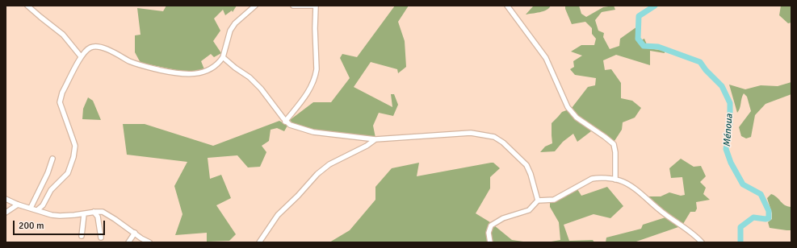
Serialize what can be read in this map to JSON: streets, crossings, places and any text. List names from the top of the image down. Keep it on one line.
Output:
{"water":["Ménoua"],"scale_bar":"200 m"}
